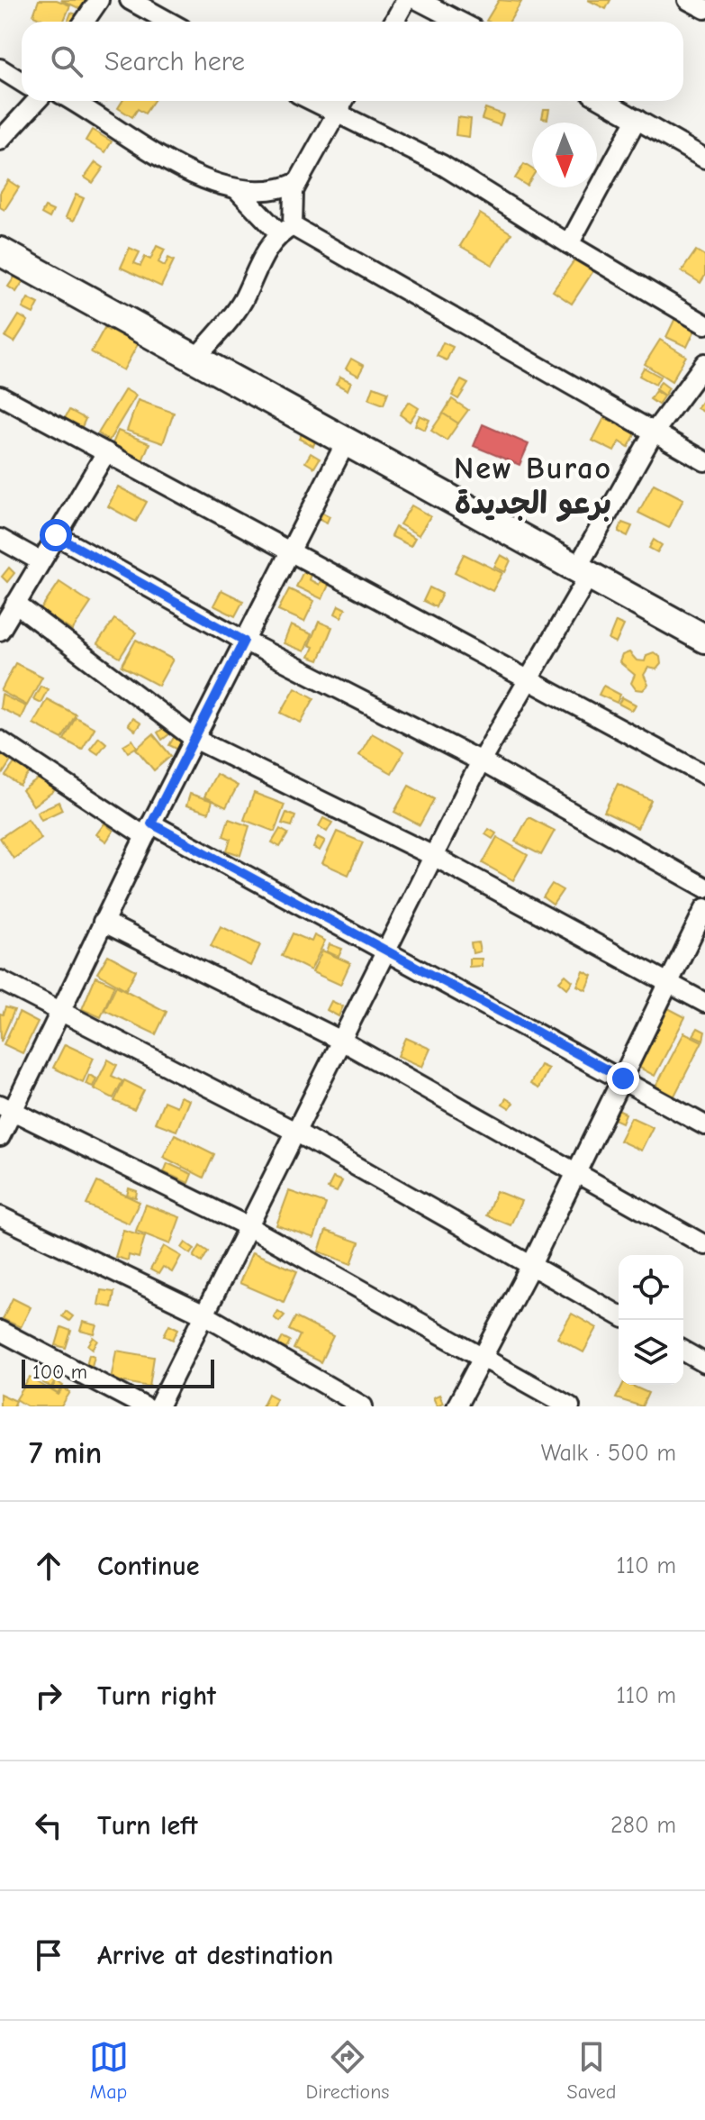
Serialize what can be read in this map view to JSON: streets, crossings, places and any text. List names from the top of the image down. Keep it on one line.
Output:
{"districts":["New Burao برعو الجديدة"],"scale_bar":"100 m","north":"bottom","page":{"search":"Search here","scale":"100 m","heading":["7 min","Walk · 500 m"],"list":[["Continue","110 m"],["Turn right","110 m"],["Turn left","280 m"],"Arrive at destination"],"nav":["Map","Directions","Saved"]}}
